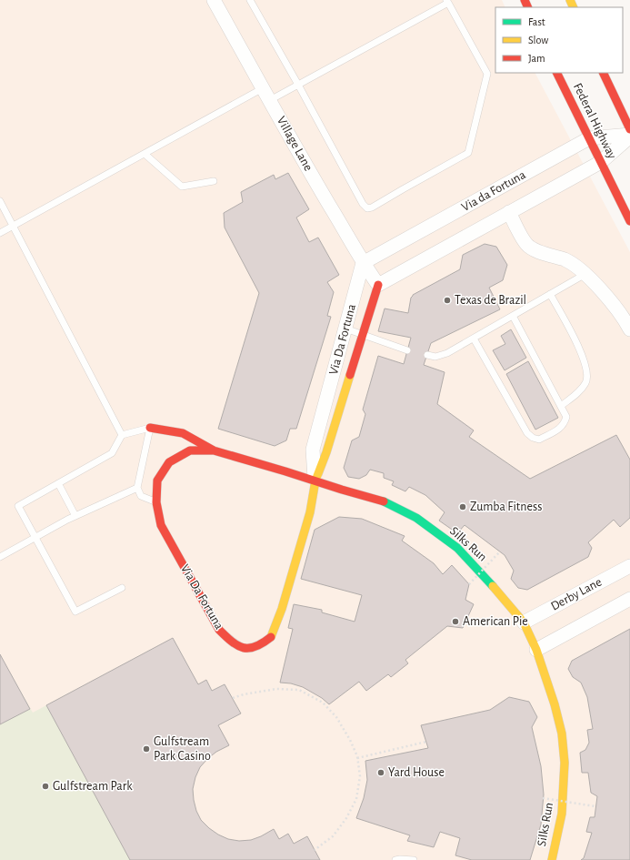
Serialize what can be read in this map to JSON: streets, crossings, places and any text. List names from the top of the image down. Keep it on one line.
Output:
{"streets":{"street":["Federal Highway","Village Lane","Via da Fortuna","Via Da Fortuna","Silks Run","Derby Lane"]},"crossings":[["Federal Highway","Via da Fortuna"],["Village Lane","Via da Fortuna"],["Village Lane","Via Da Fortuna"],["Via da Fortuna","Via Da Fortuna"],["Via Da Fortuna","Silks Run"],["Silks Run","Derby Lane"]],"places":["Texas de Brazil","Zumba Fitness","American Pie","Gulfstream Park Casino","Yard House","Gulfstream Park"],"legend":["Fast","Slow","Jam"]}
